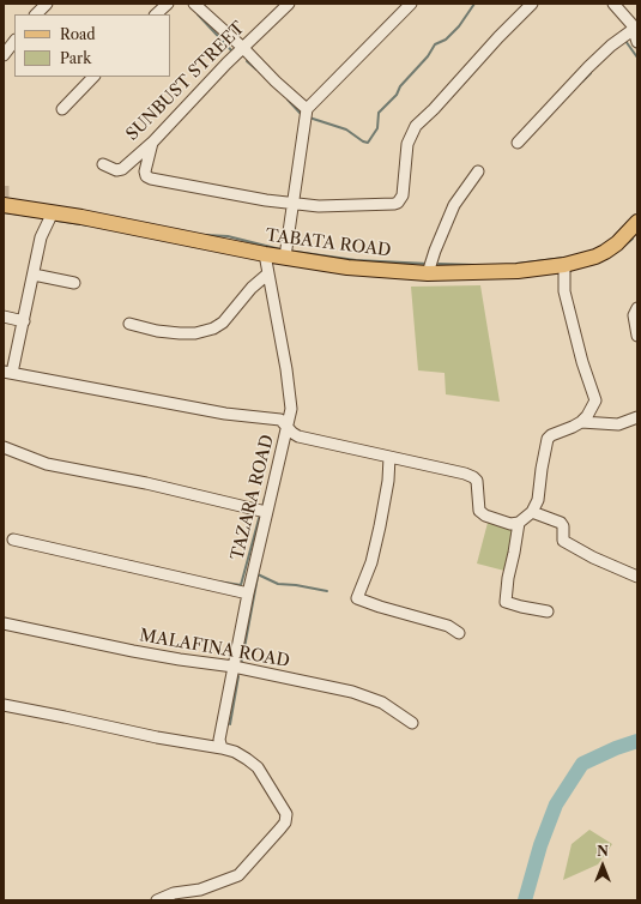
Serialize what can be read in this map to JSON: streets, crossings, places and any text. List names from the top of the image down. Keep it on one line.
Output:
{"streets":{"main road":["TABATA ROAD"],"street":["SUNBUST STREET","TAZARA ROAD","MALAFINA ROAD"]},"crossings":[["TABATA ROAD","TAZARA ROAD"],["TAZARA ROAD","MALAFINA ROAD"]],"legend":["Road","Park"],"north":"top"}
